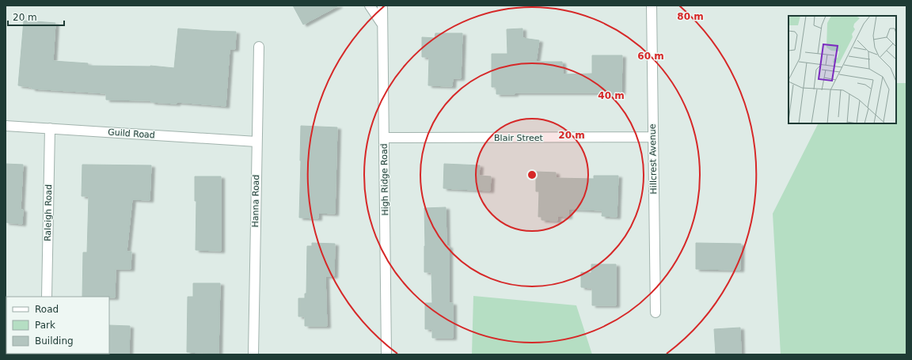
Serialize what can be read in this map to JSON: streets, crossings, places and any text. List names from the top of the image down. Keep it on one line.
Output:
{"streets":{"street":["Guild Road","Blair Street","Hillcrest Avenue","High Ridge Road","Hanna Road","Raleigh Road"]},"crossings":[["Guild Road","Hanna Road"],["Guild Road","Raleigh Road"],["Blair Street","Hillcrest Avenue"],["Blair Street","High Ridge Road"]],"legend":["Road","Park","Building"],"scale_bar":"20 m","rings":["80 m","60 m","40 m","20 m"]}
